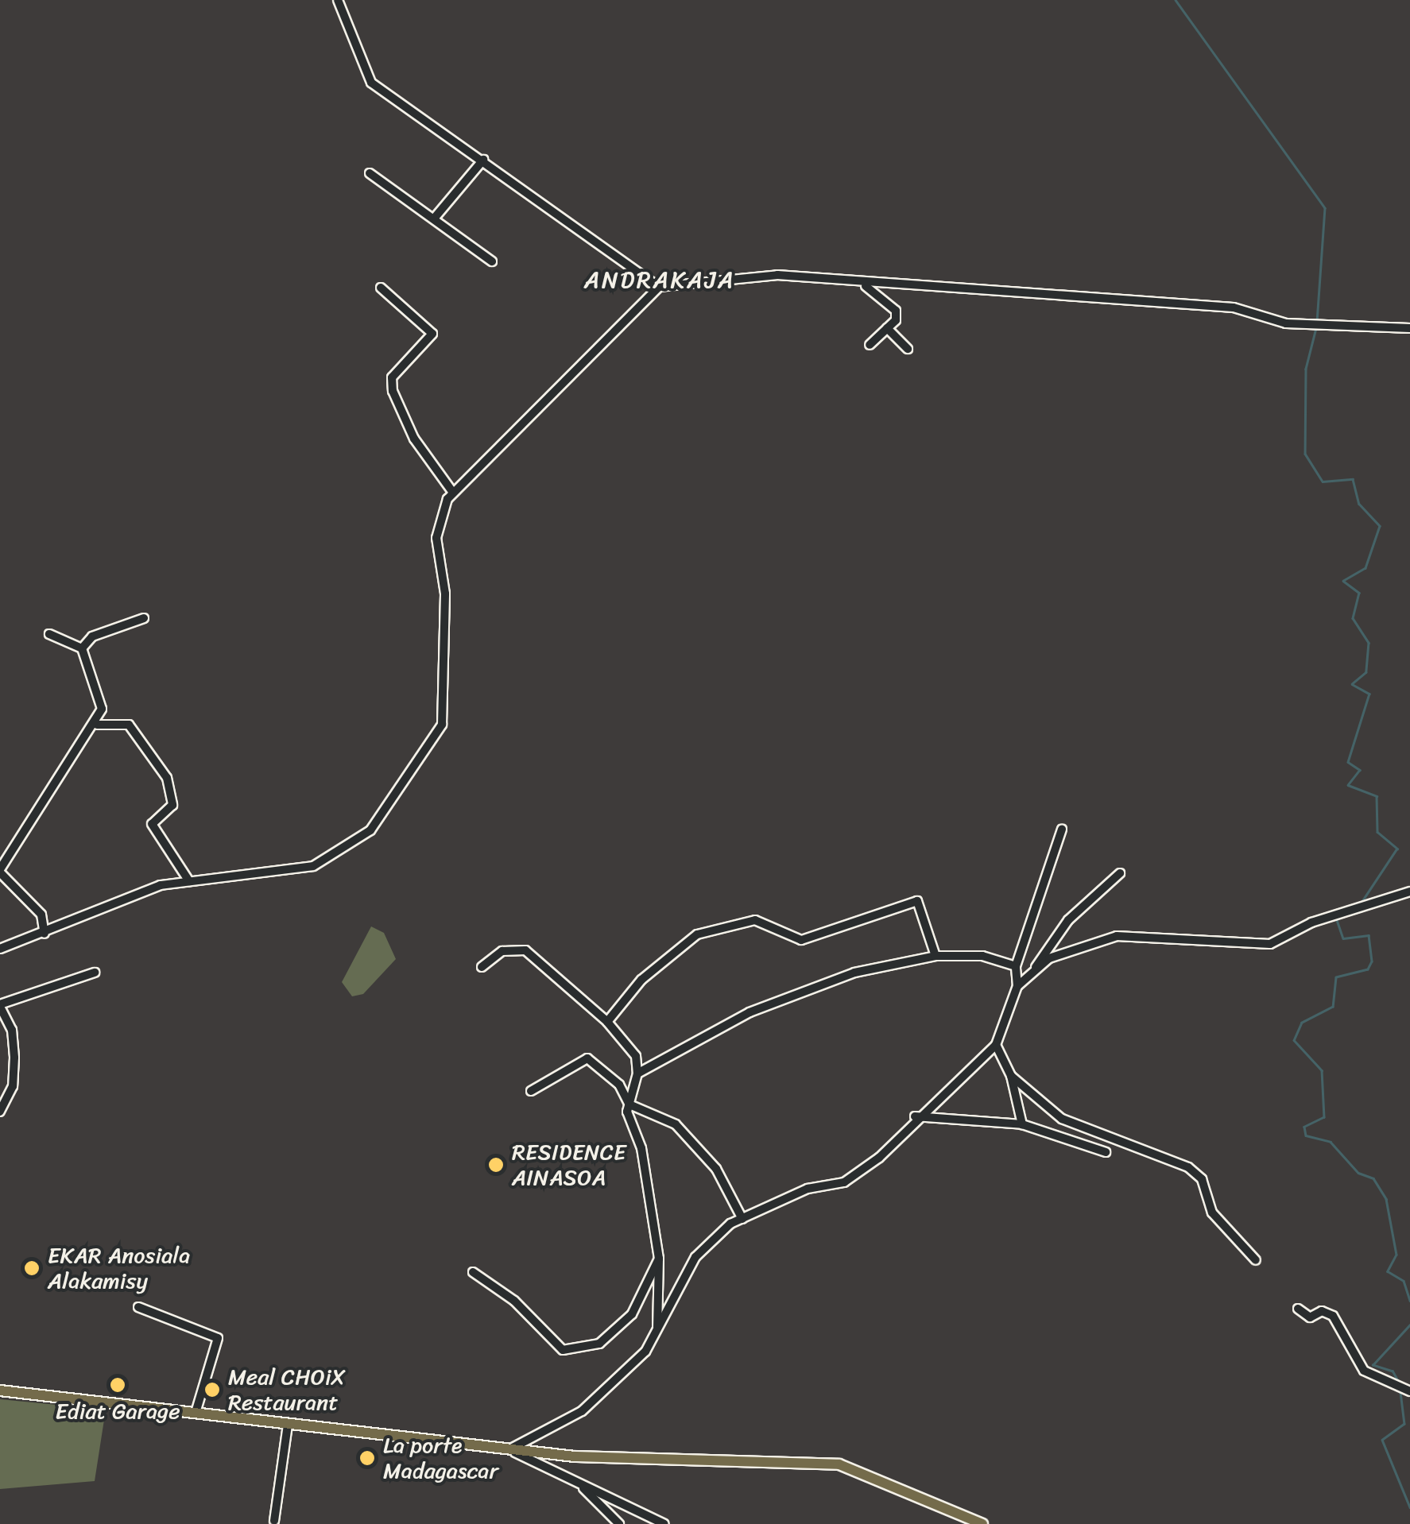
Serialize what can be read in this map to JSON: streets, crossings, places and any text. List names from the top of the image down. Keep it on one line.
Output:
{"districts":["ANDRAKAJA"],"places":["RESIDENCE AINASOA","EKAR Anosiala Alakamisy","Ediat Garage","Meal CHOiX Restaurant","La porte Madagascar"]}
